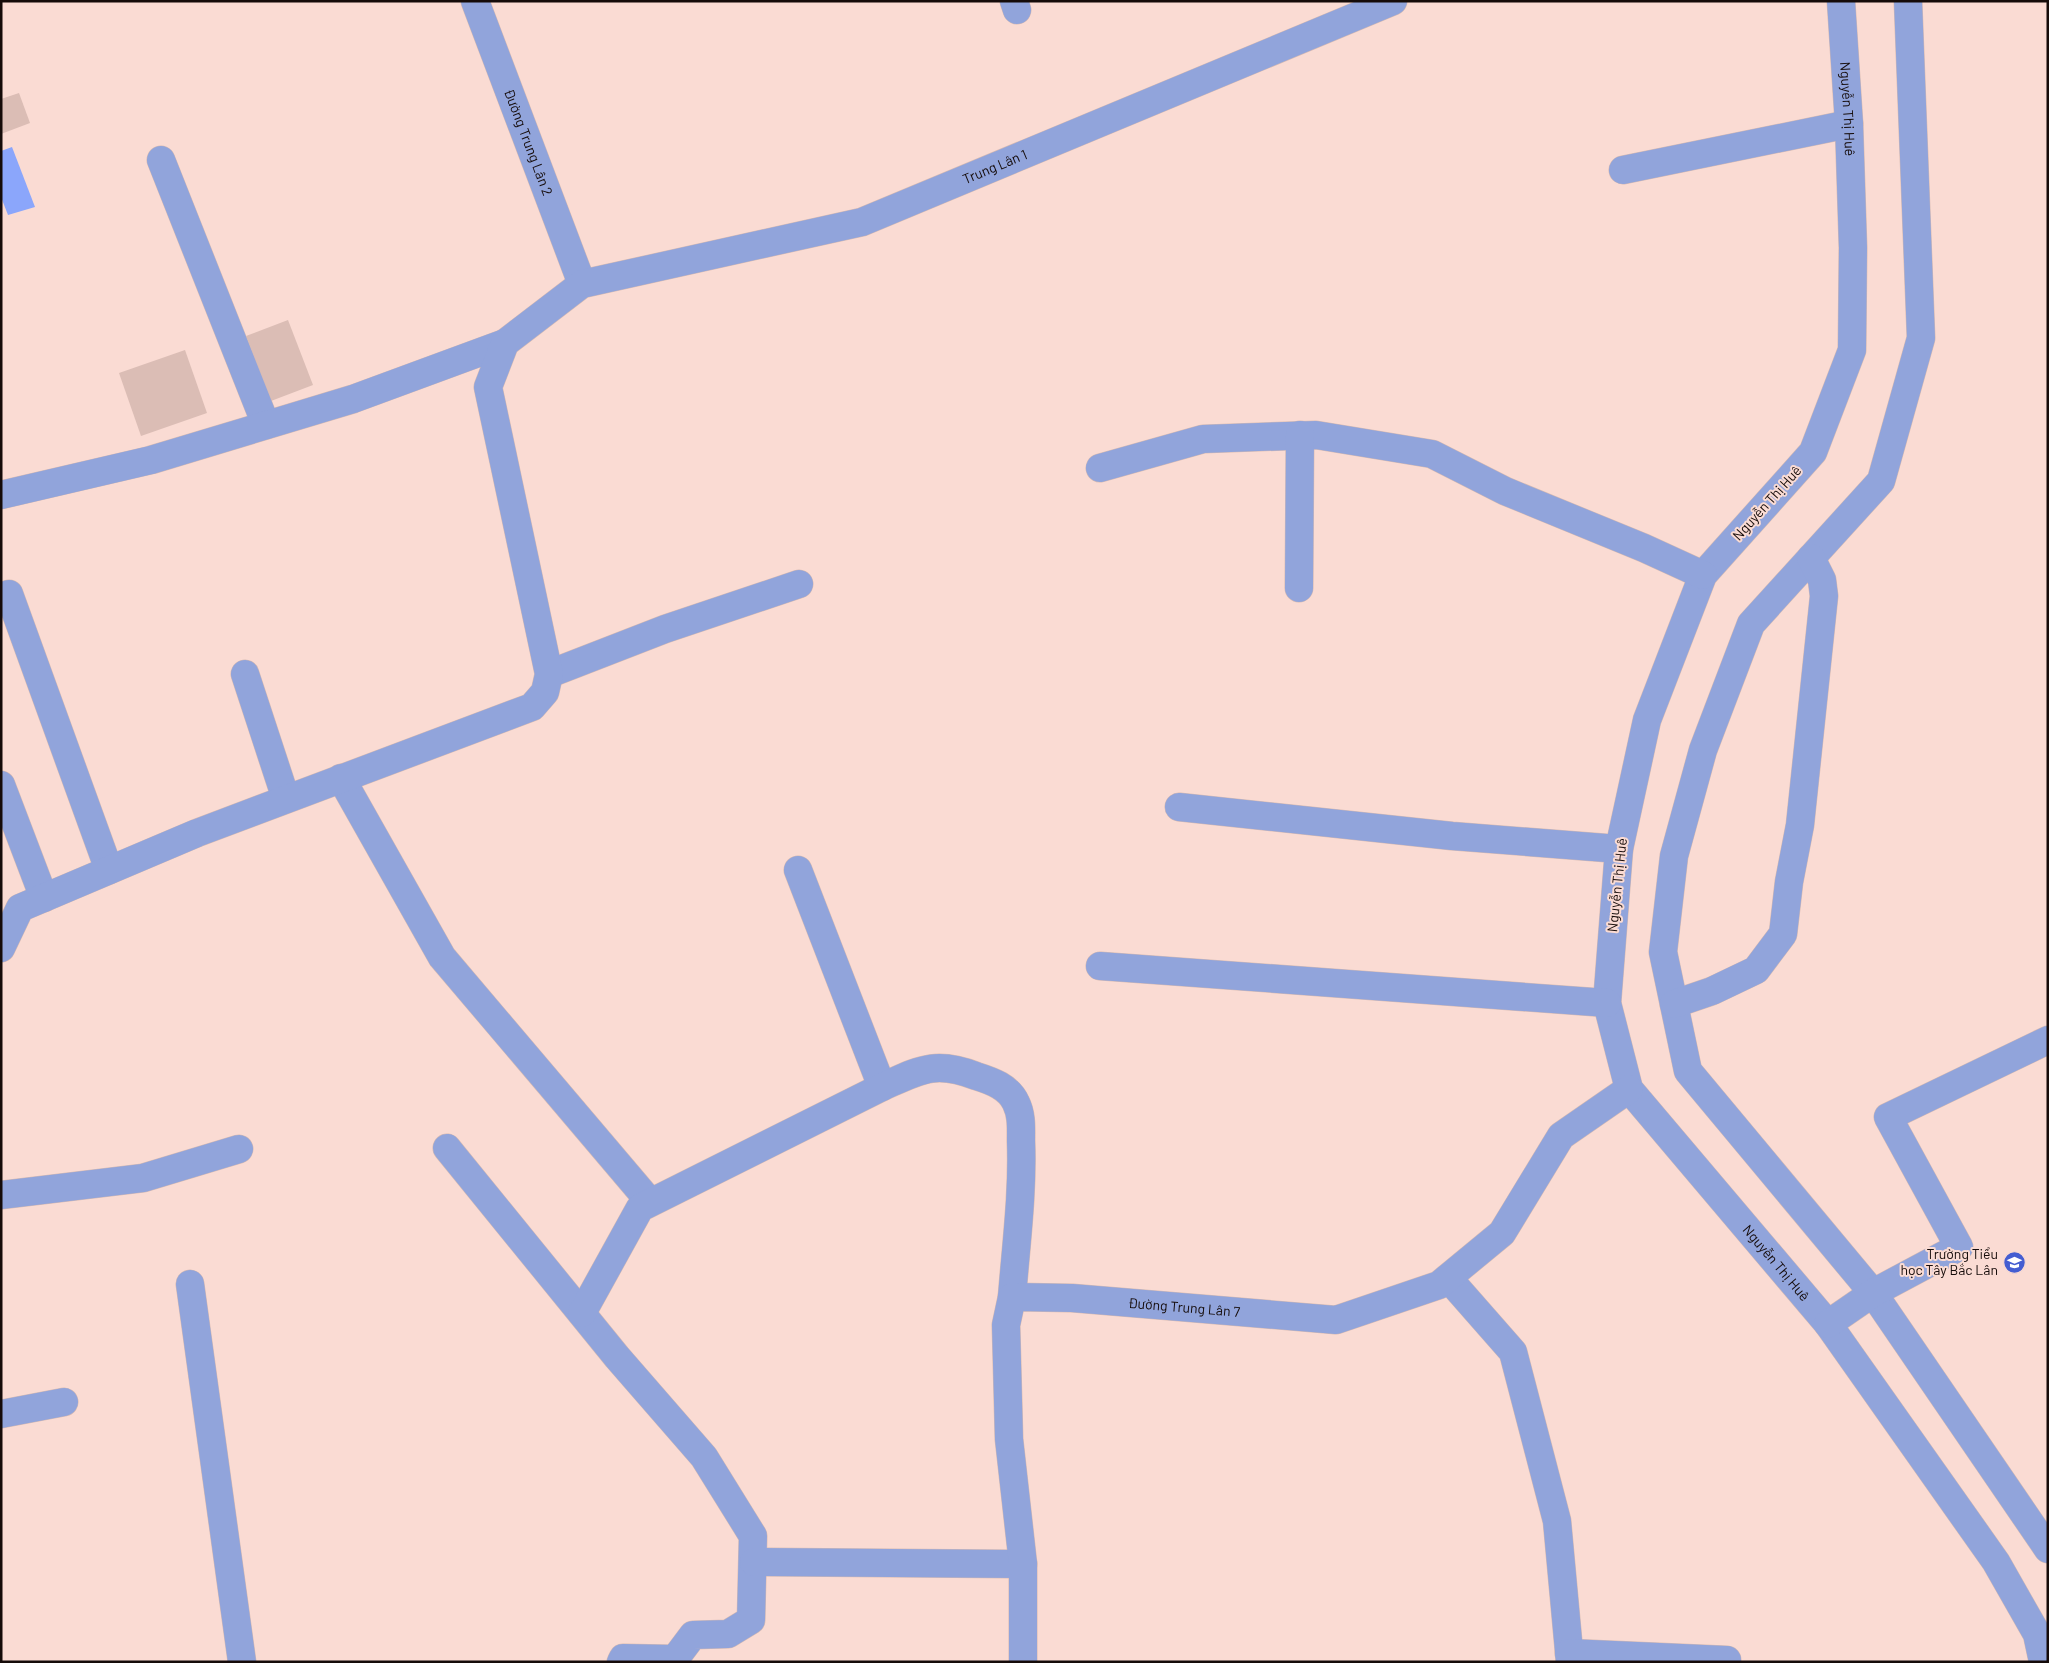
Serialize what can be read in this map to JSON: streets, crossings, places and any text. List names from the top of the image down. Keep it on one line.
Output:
{"streets":{"street":["Nguyễn Thị Huê","Đường Trung Lân 2","Trung Lân 1","Đường Trung Lân 7"]},"crossings":[["Nguyễn Thị Huê","Đường Trung Lân 7"],["Đường Trung Lân 2","Trung Lân 1"]],"places":{"school or university":["Trường Tiểu học Tây Bắc Lân"]}}
